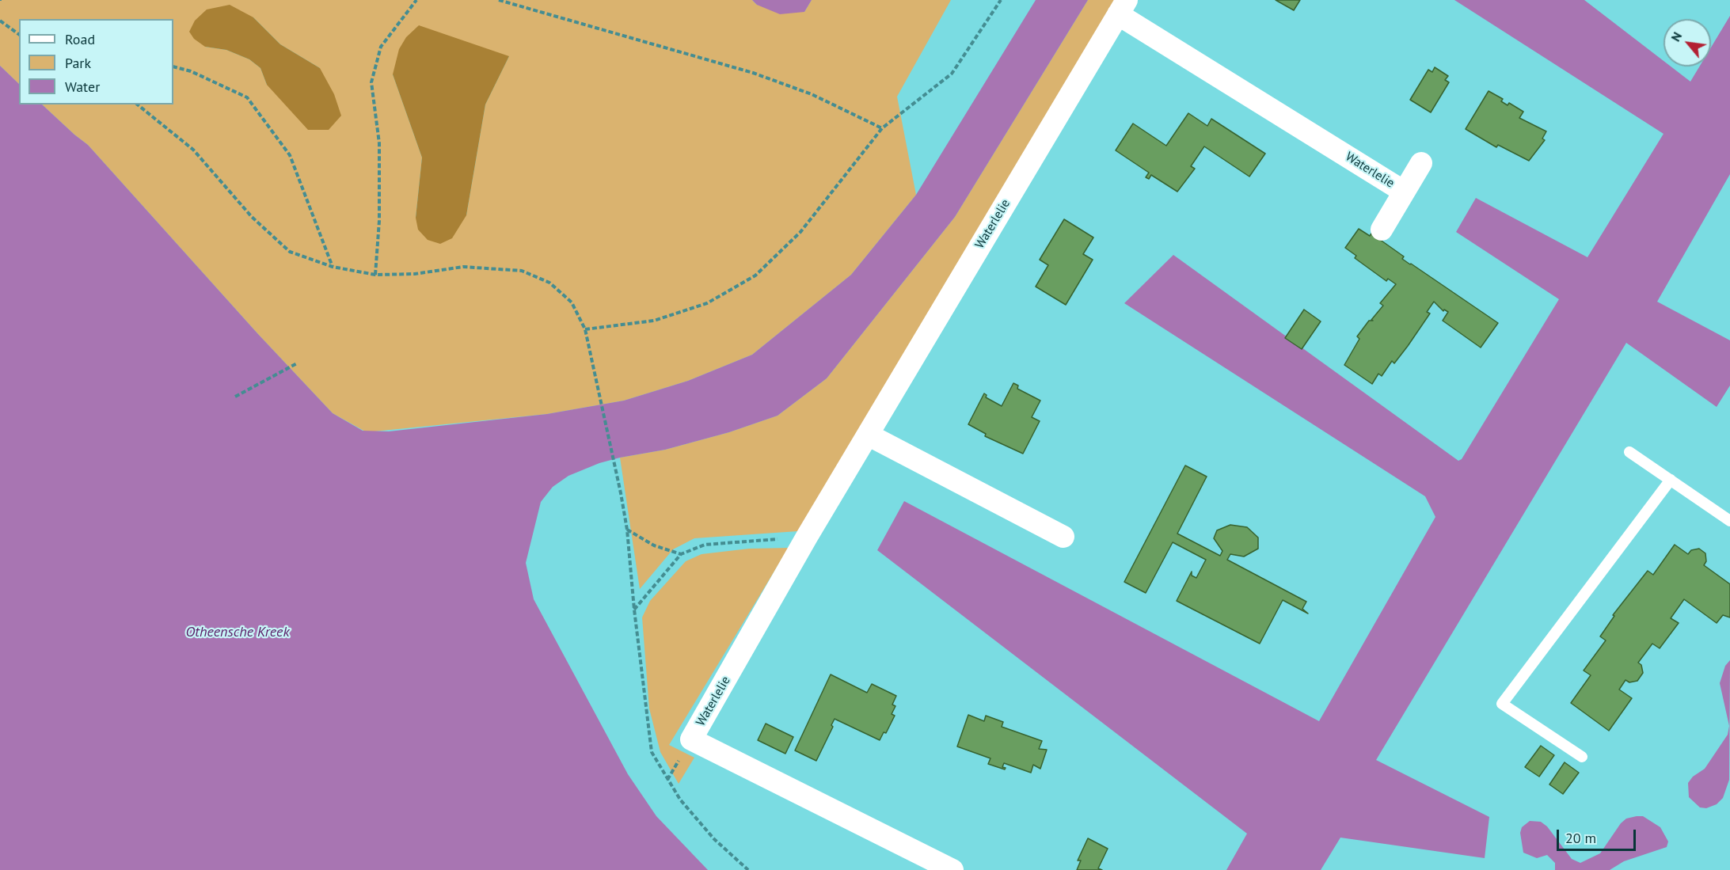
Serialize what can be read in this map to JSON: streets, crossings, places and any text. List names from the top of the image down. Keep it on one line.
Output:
{"streets":{"street":["Waterlelie"]},"water":["Otheensche Kreek"],"legend":["Road","Park","Water"],"scale_bar":"20 m","north":"top left"}
